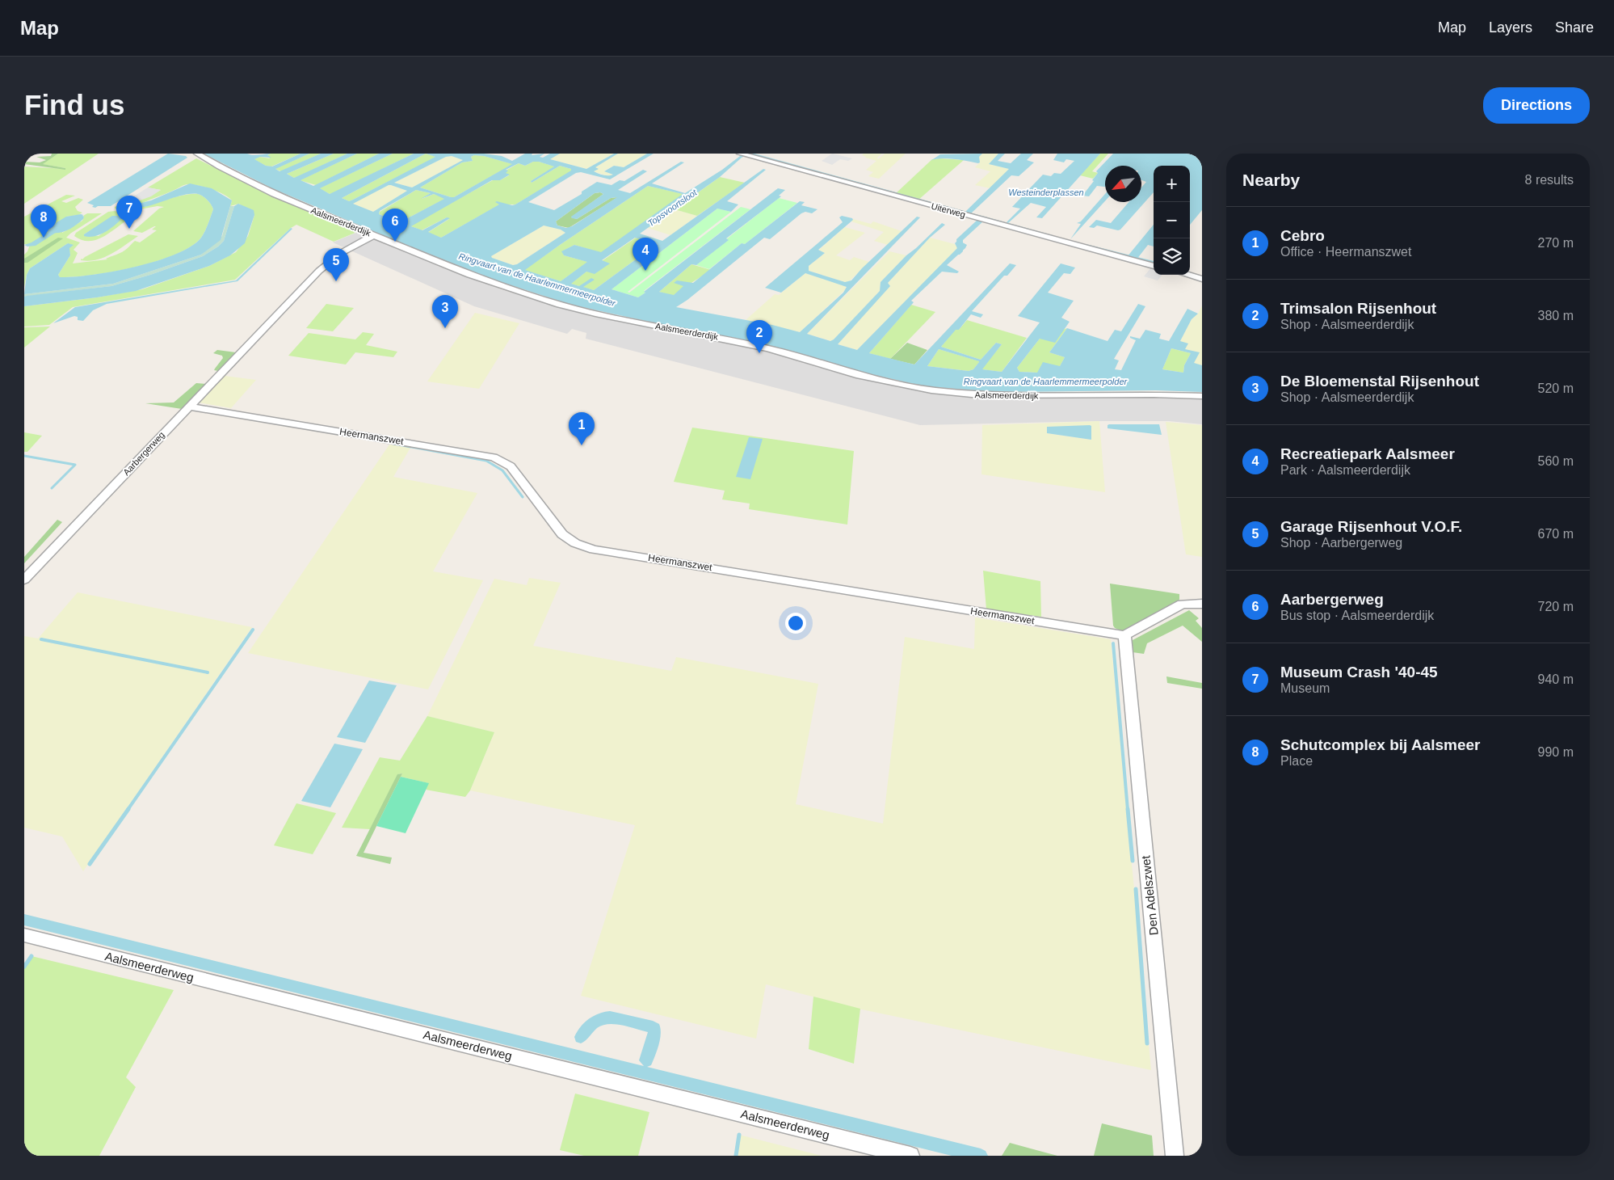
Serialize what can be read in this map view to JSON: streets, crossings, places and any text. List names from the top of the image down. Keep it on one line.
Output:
{"streets":{"street":["Uiterweg","Aalsmeerderdijk","Heermanszwet","Aarbergerweg","Den Adelszwet","Aalsmeerderweg"]},"crossings":[["Aalsmeerderdijk","Aarbergerweg"],["Heermanszwet","Aarbergerweg"],["Heermanszwet","Den Adelszwet"]],"water":["Westeinderplassen","Topsvoortsloot","Ringvaart van de Haarlemmermeerpolder"],"north":"bottom left","page":{"header":"Map","nav":["Map","Layers","Share"],"buttons":"Directions","title":"Find us","heading":["Nearby","8 results"],"map_buttons":["+","−"],"pins":["7","8","6","4","5","3","2","1"],"list":[{"mark":"1","name":"Cebro","note":"Office · Heermanszwet","value":"270 m"},{"mark":"2","name":"Trimsalon Rijsenhout","note":"Shop · Aalsmeerderdijk","value":"380 m"},{"mark":"3","name":"De Bloemenstal Rijsenhout","note":"Shop · Aalsmeerderdijk","value":"520 m"},{"mark":"4","name":"Recreatiepark Aalsmeer","note":"Park · Aalsmeerderdijk","value":"560 m"},{"mark":"5","name":"Garage Rijsenhout V.O.F.","note":"Shop · Aarbergerweg","value":"670 m"},{"mark":"6","name":"Aarbergerweg","note":"Bus stop · Aalsmeerderdijk","value":"720 m"},{"mark":"7","name":"Museum Crash '40-45","note":"Museum","value":"940 m"},{"mark":"8","name":"Schutcomplex bij Aalsmeer","note":"Place","value":"990 m"}]}}
